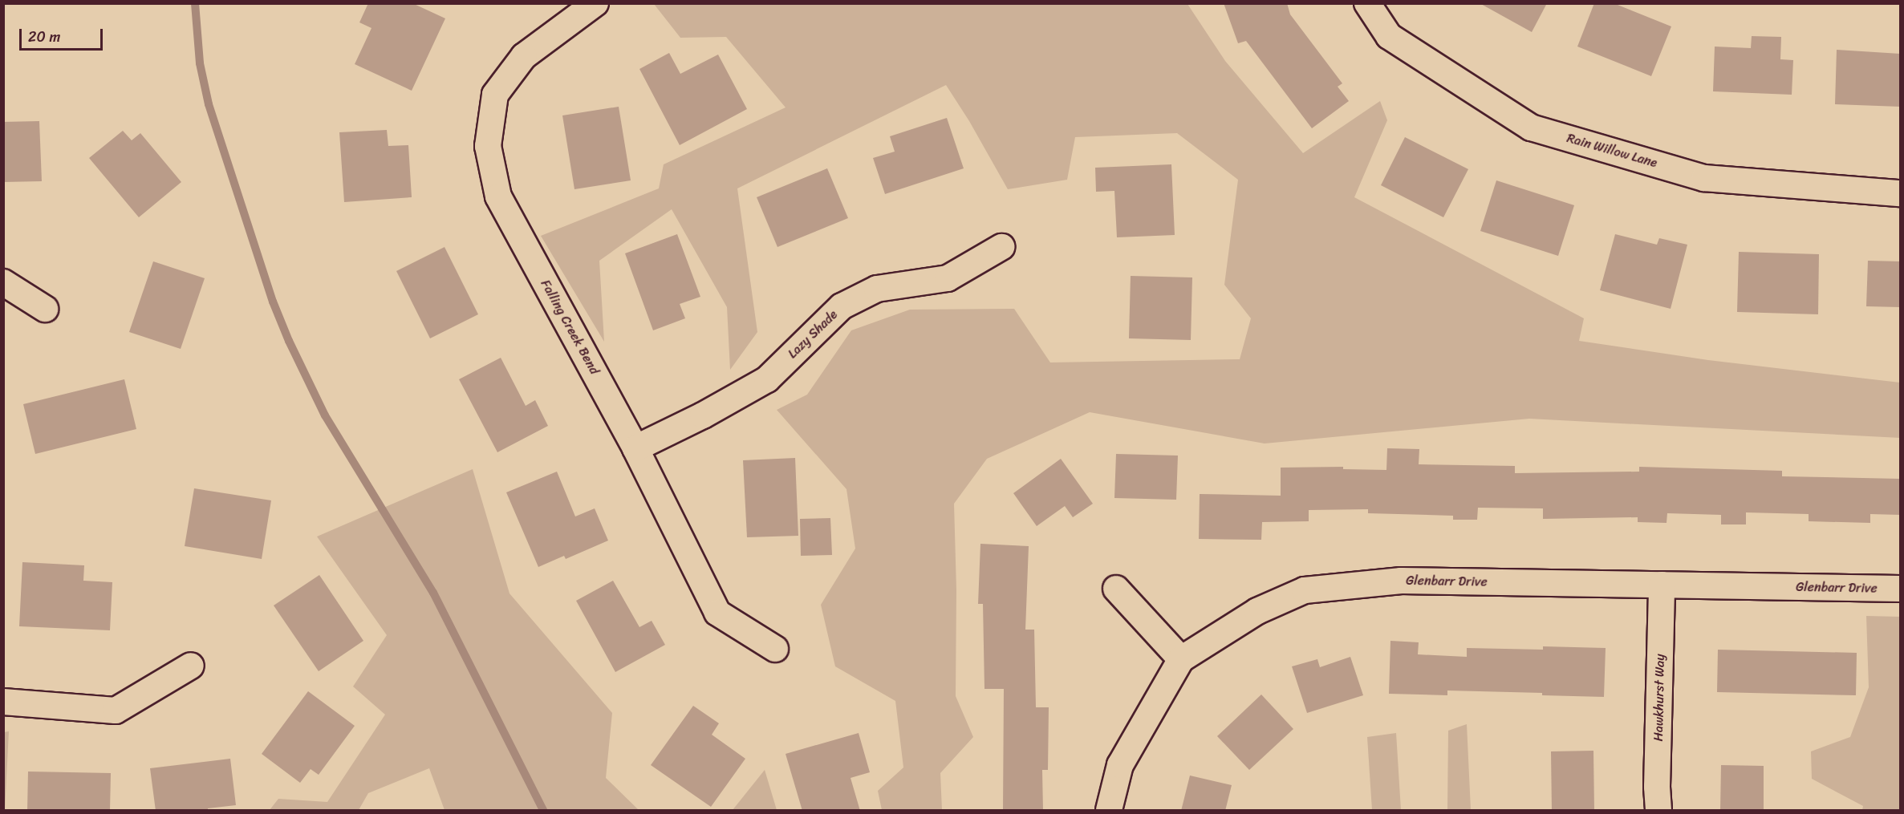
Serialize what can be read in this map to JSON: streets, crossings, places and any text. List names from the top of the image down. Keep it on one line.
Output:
{"streets":{"street":["Rain Willow Lane","Falling Creek Bend","Lazy Shade","Glenbarr Drive","Hawkhurst Way"]},"crossings":[["Falling Creek Bend","Lazy Shade"],["Glenbarr Drive","Hawkhurst Way"]],"scale_bar":"20 m"}
